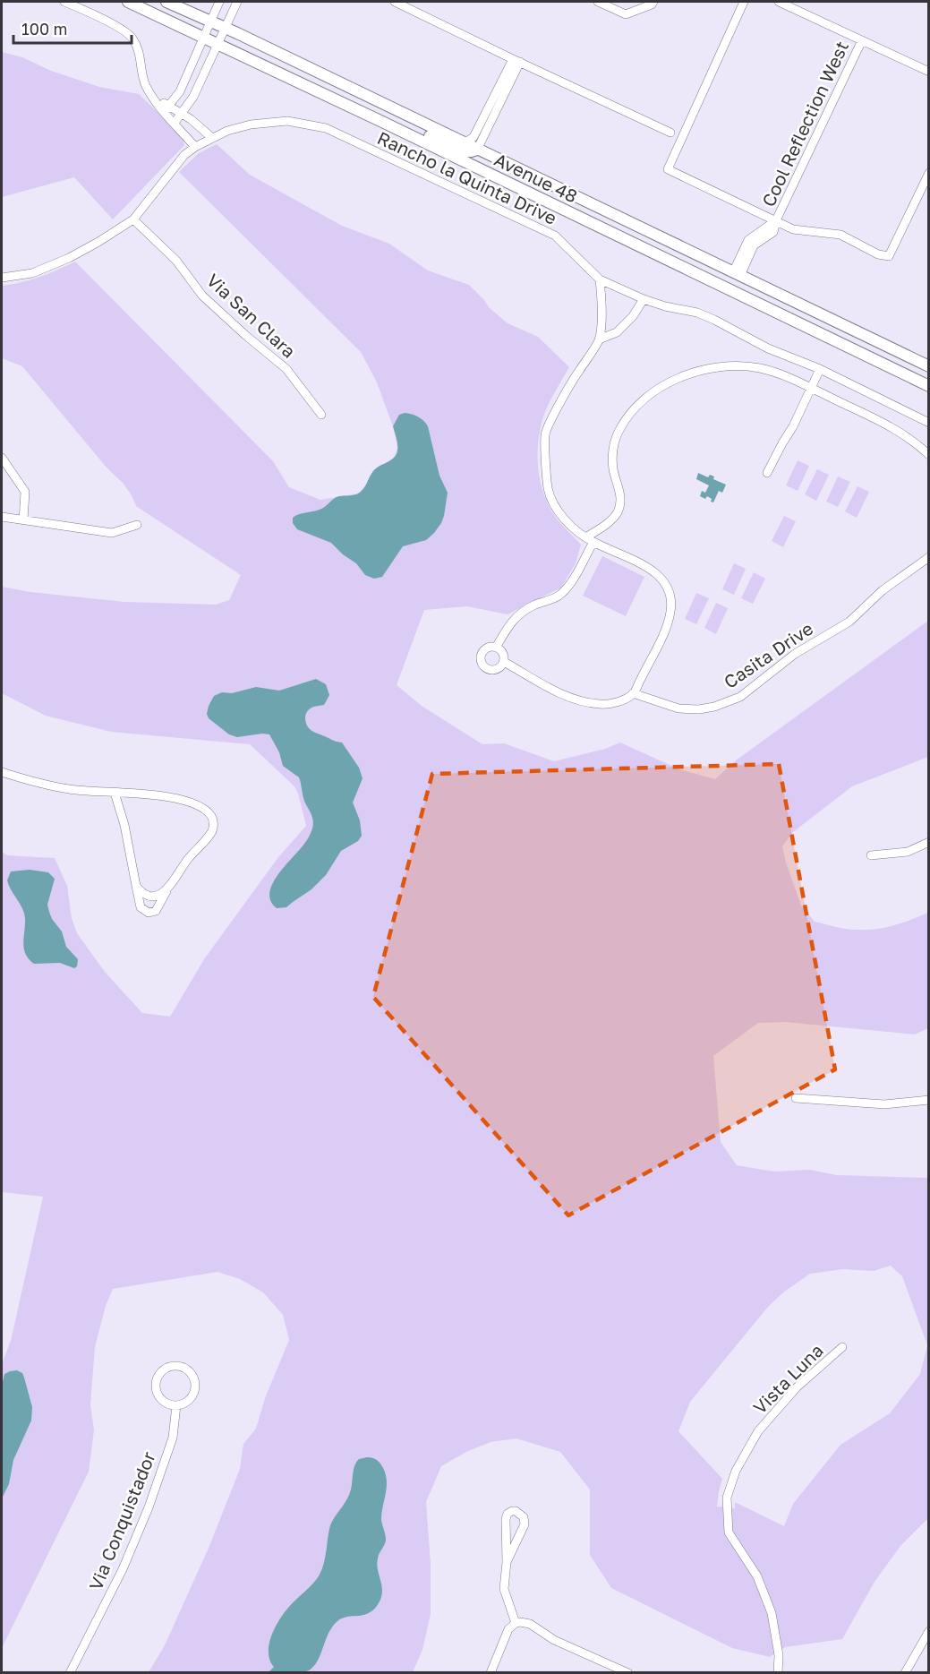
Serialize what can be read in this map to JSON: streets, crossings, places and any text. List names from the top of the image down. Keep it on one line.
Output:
{"streets":{"main road":["Avenue 48"],"street":["Cool Reflection West","Rancho la Quinta Drive","Via San Clara","Casita Drive","Vista Luna","Via Conquistador"]},"crossings":[["Rancho la Quinta Drive","Via San Clara"]],"scale_bar":"100 m"}
